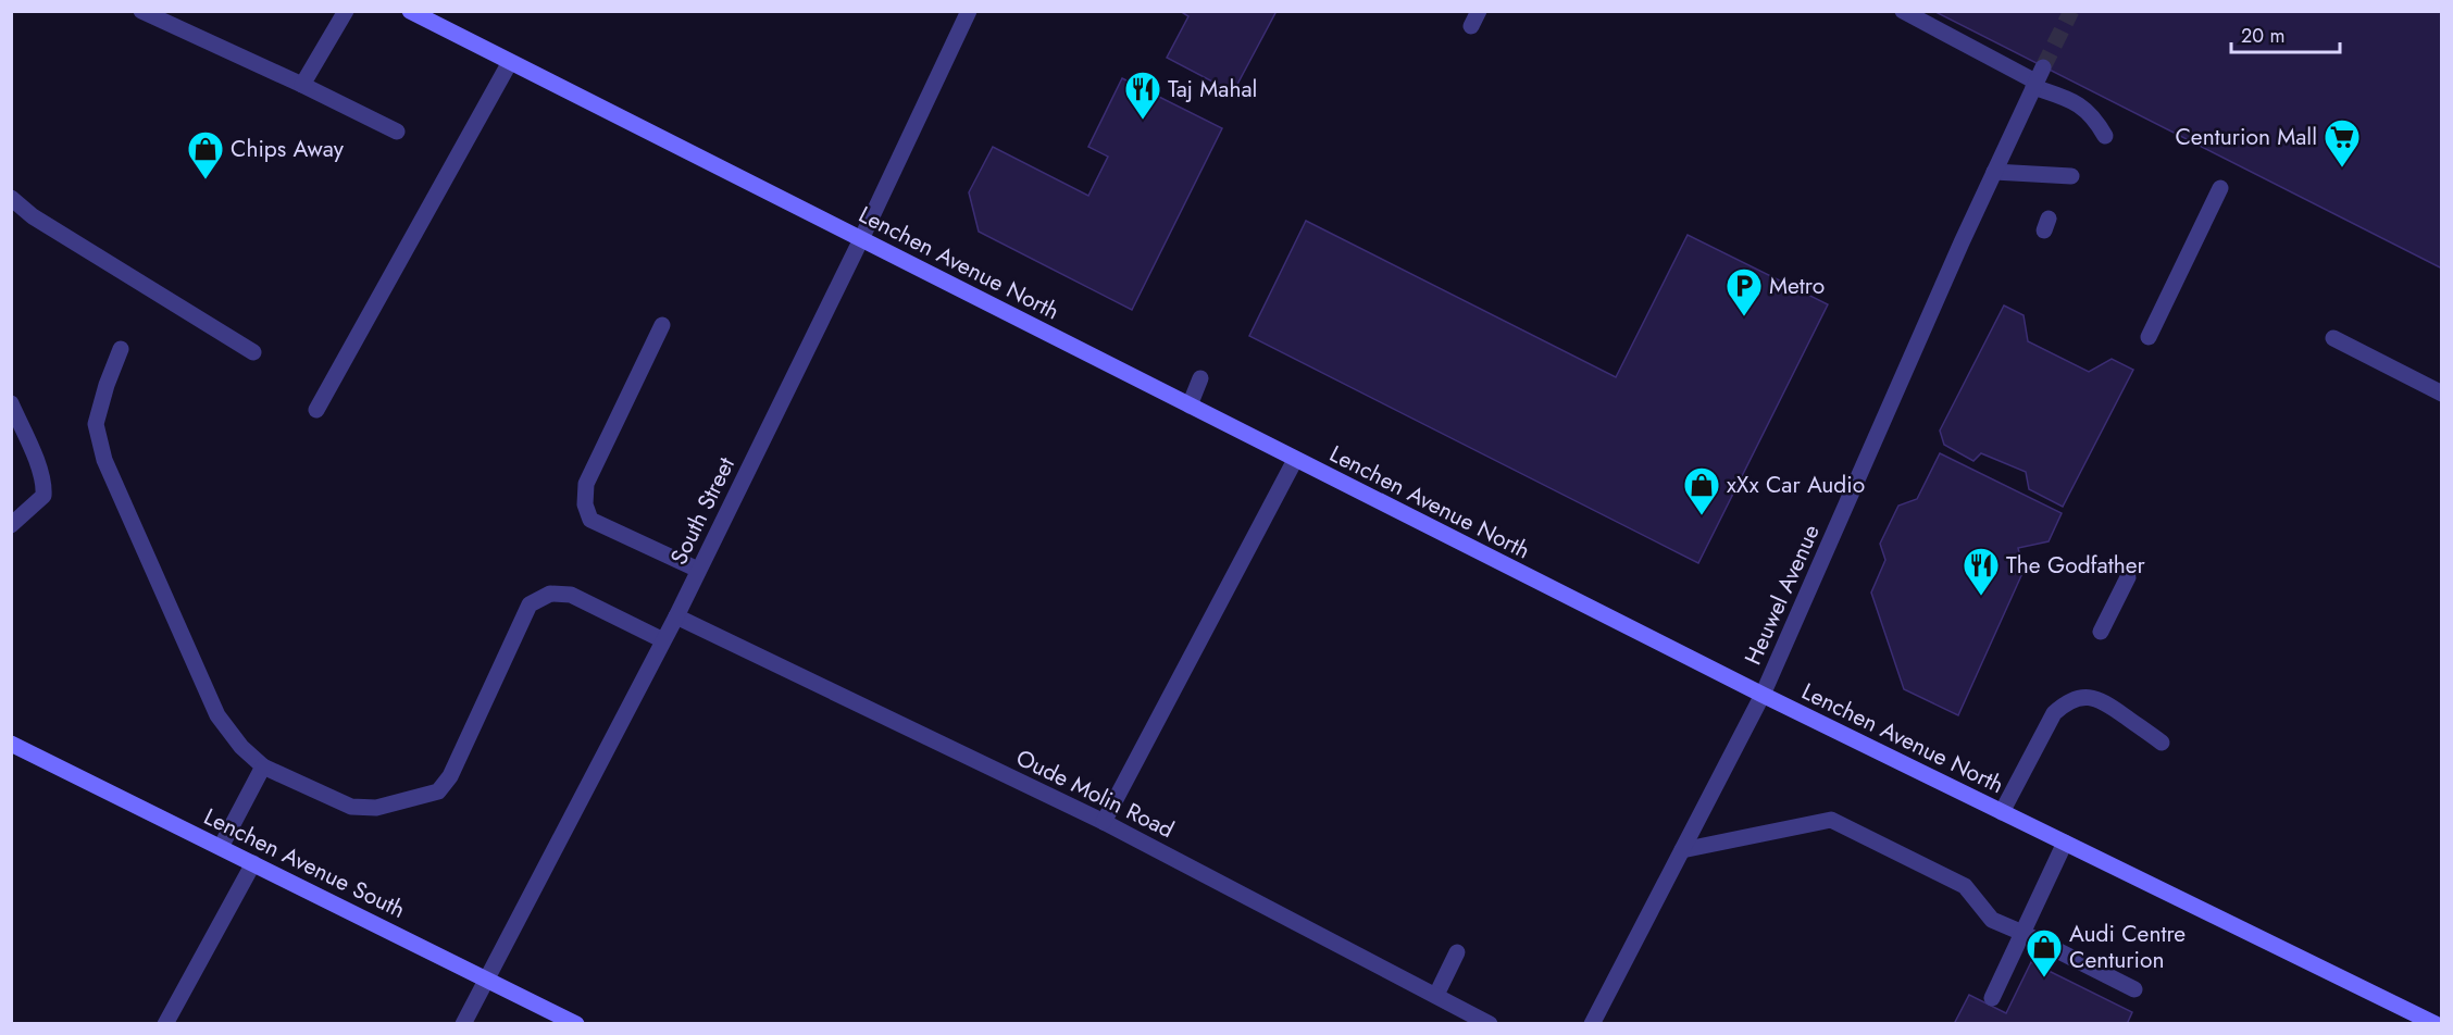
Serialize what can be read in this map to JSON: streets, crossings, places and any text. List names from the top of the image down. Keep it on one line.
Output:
{"streets":{"main road":["Lenchen Avenue North","Lenchen Avenue South"],"street":["South Street","Heuwel Avenue","Oude Molin Road"]},"crossings":[["Lenchen Avenue North","South Street"],["Lenchen Avenue North","Heuwel Avenue"],["South Street","Oude Molin Road"],["South Street","Lenchen Avenue South"]],"places":{"restaurant":["Taj Mahal","The Godfather"],"supermarket":["Centurion Mall"],"shop":["Chips Away","xXx Car Audio","Audi Centre Centurion"],"parking":["Metro"]},"scale_bar":"20 m"}
